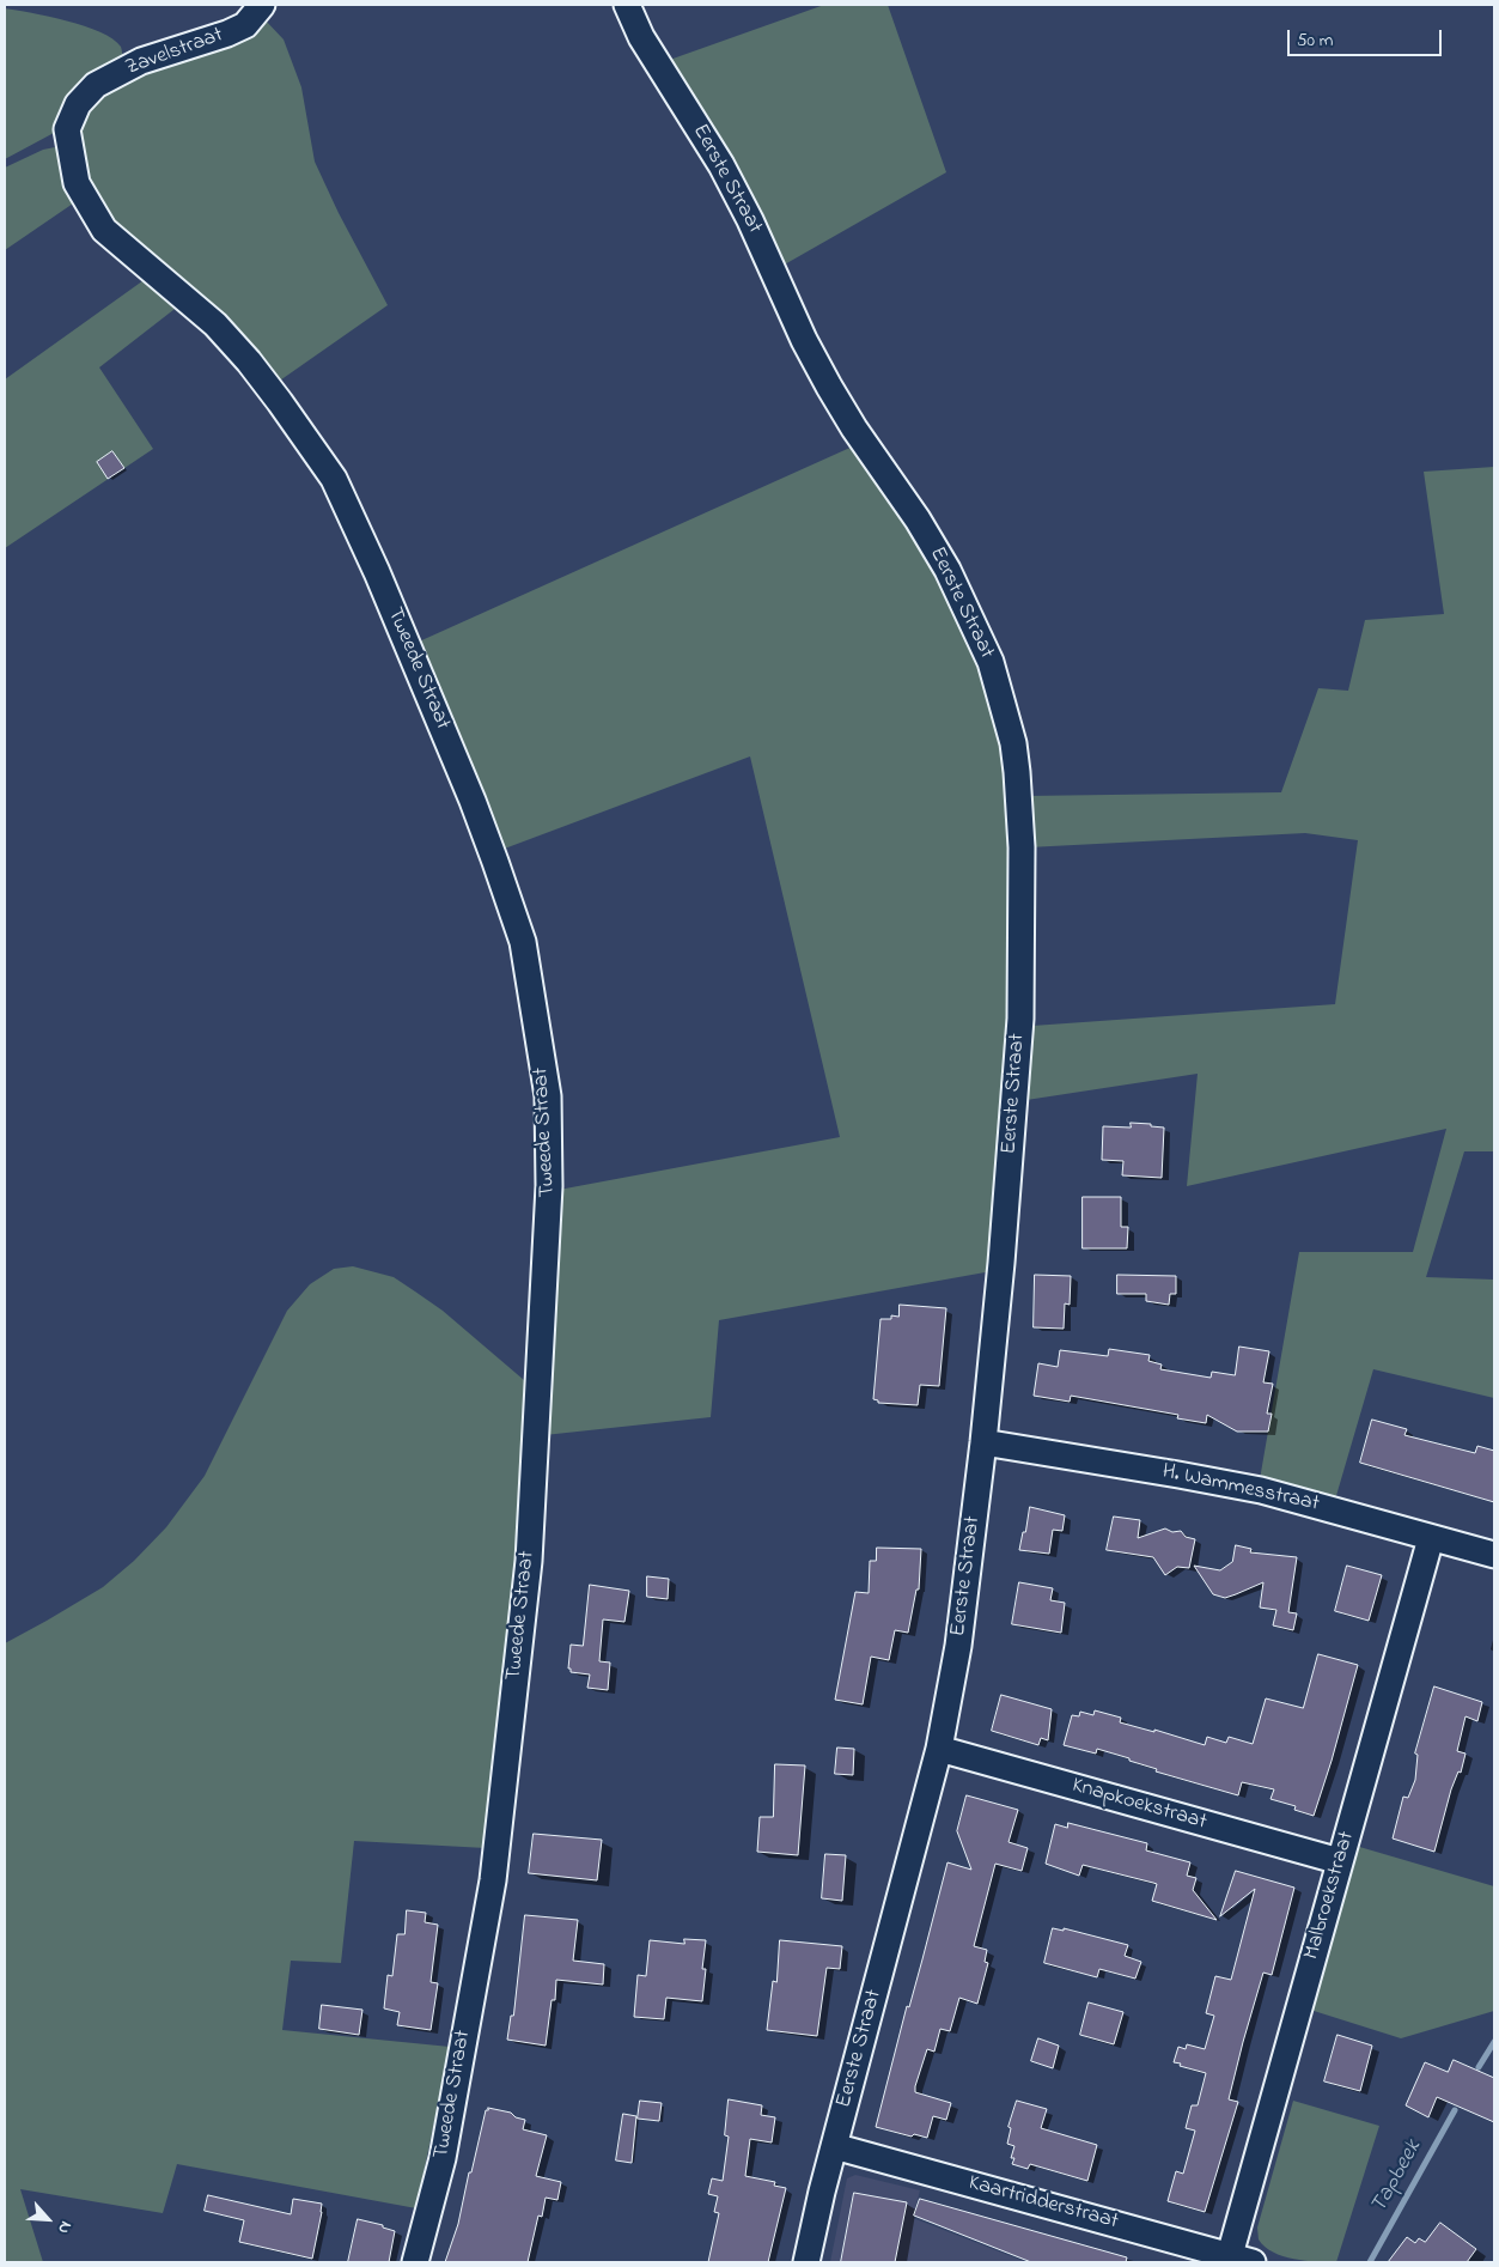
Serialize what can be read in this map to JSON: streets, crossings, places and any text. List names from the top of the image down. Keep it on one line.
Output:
{"streets":{"street":["Zavelstraat","Eerste Straat","Tweede Straat","H. Wammesstraat","Knapkoekstraat","Malbroekstraat","Kaartridderstraat"]},"crossings":[["Zavelstraat","Tweede Straat"],["Eerste Straat","H. Wammesstraat"],["Eerste Straat","Knapkoekstraat"],["Eerste Straat","Kaartridderstraat"],["H. Wammesstraat","Malbroekstraat"],["Knapkoekstraat","Malbroekstraat"],["Malbroekstraat","Kaartridderstraat"]],"water":["Tapbeek"],"scale_bar":"50 m","north":"bottom right"}
